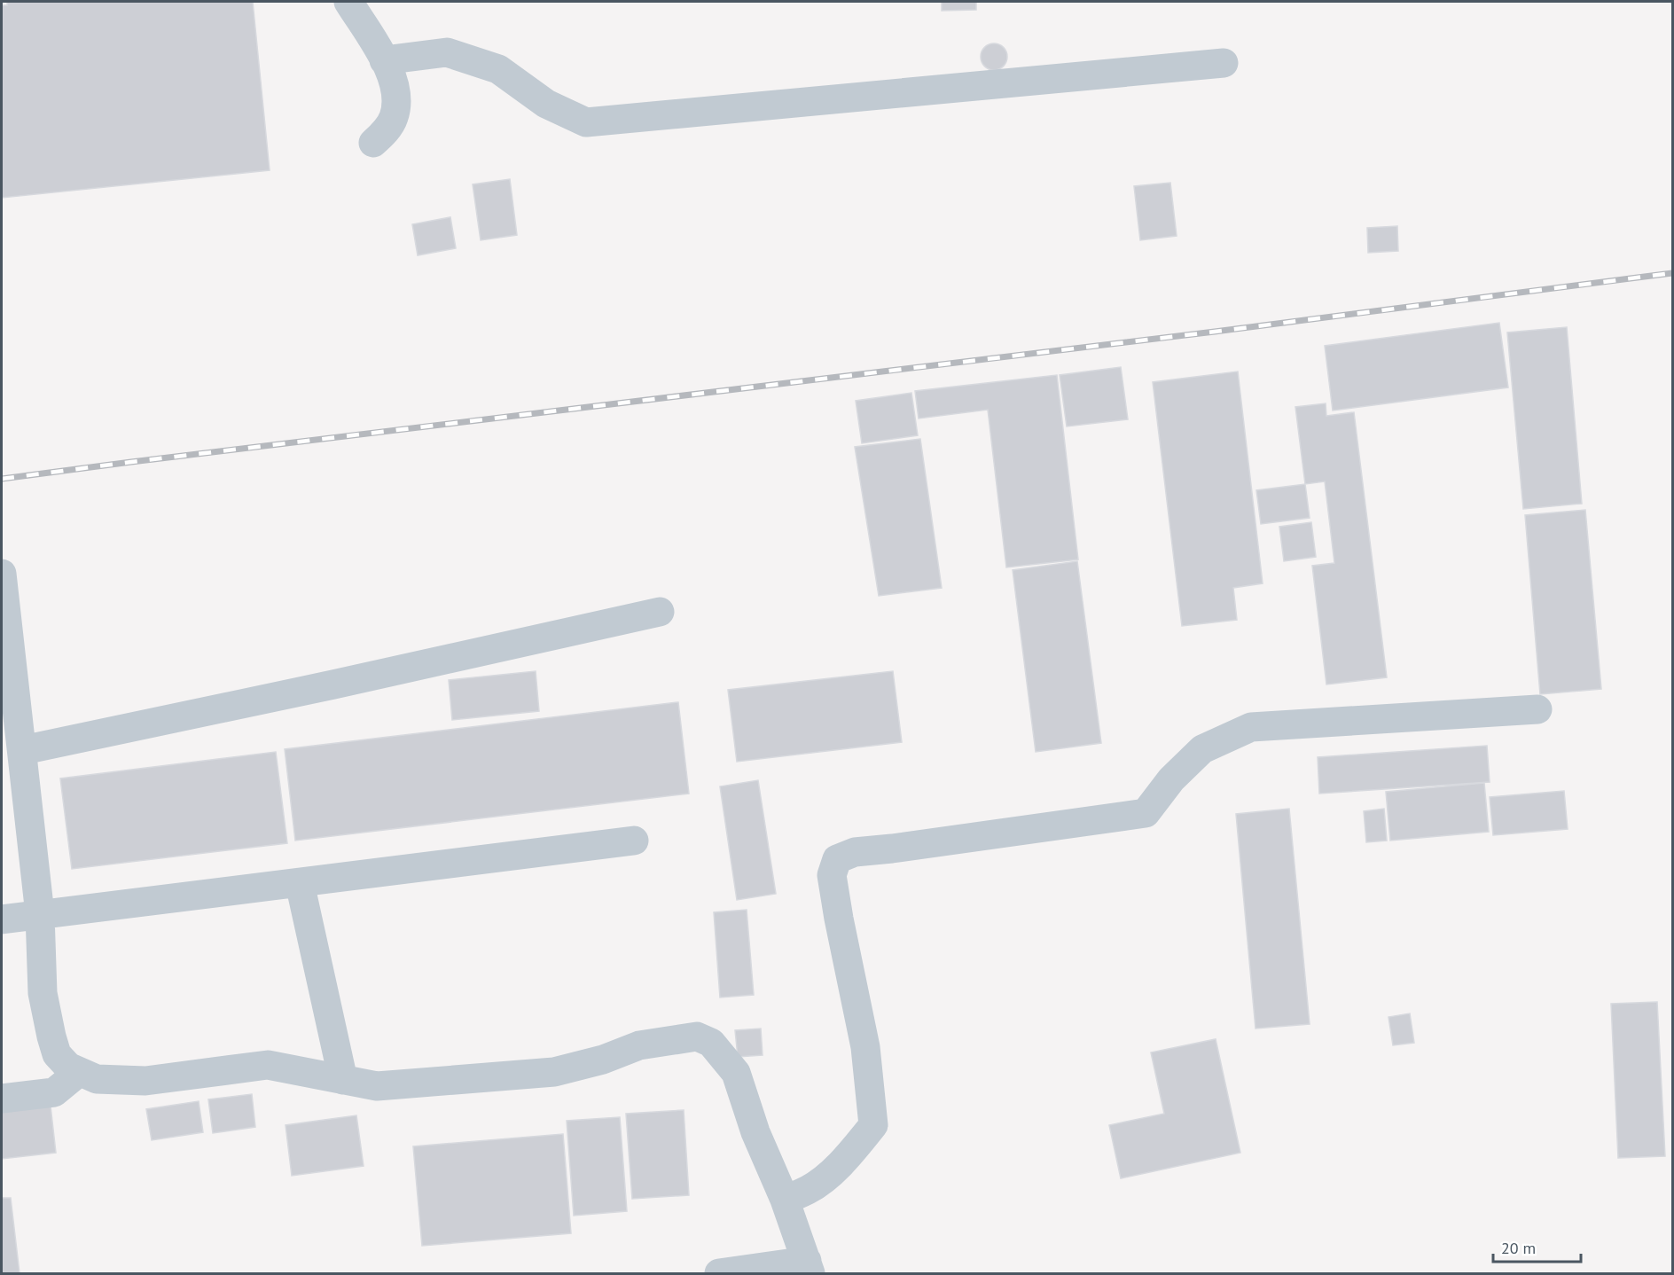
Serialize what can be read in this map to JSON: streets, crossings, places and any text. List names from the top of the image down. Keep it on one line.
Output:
{"scale_bar":"20 m"}
